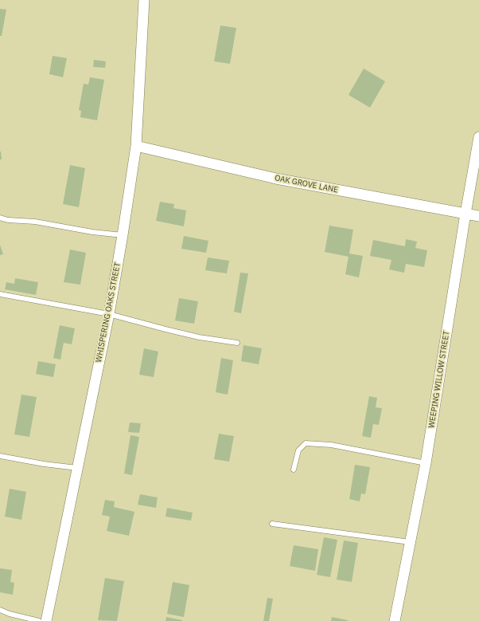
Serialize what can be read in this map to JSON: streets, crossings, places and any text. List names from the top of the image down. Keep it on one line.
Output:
{"streets":{"street":["OAK GROVE LANE","WHISPERING OAKS STREET","WEEPING WILLOW STREET"]},"crossings":[["OAK GROVE LANE","WHISPERING OAKS STREET"],["OAK GROVE LANE","WEEPING WILLOW STREET"]]}
